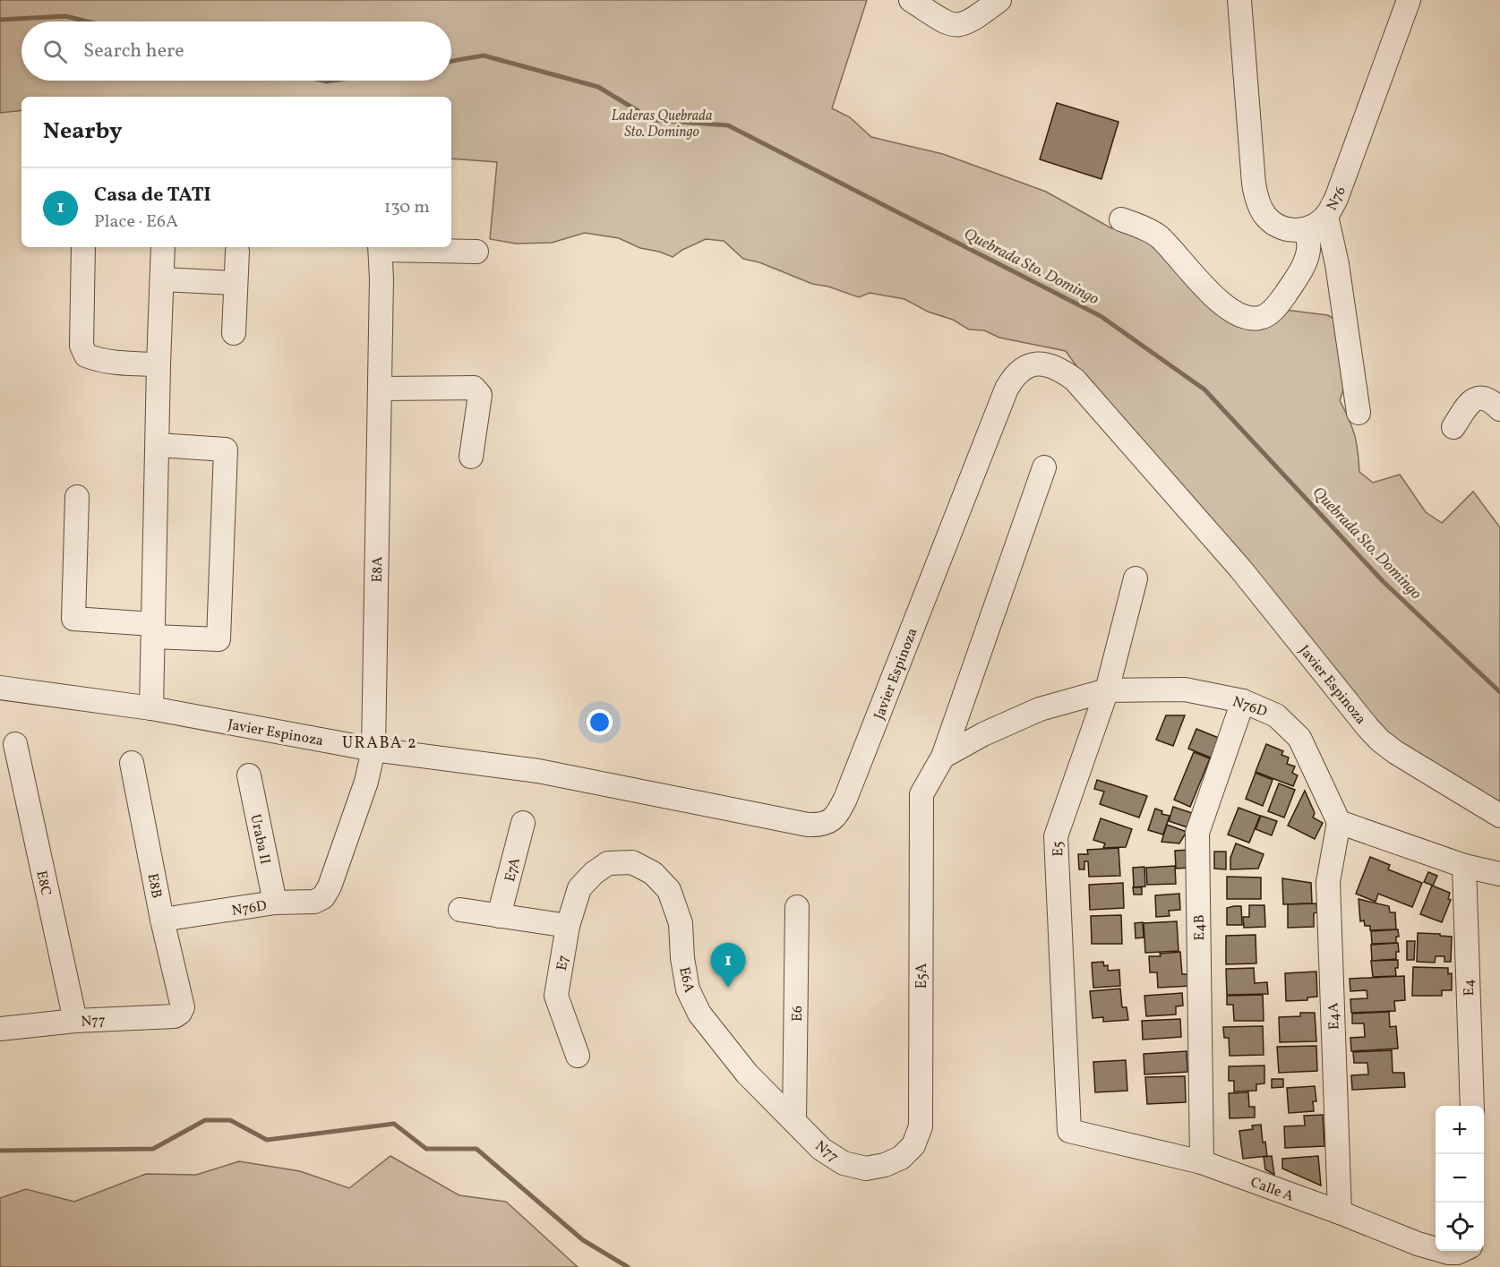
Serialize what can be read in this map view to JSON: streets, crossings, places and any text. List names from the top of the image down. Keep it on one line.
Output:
{"streets":{"street":["N76","E8A","Javier Espinoza","N76D","Uraba II","E5","E7A","E8C","E8B","E4B","E7","E5A","E6A","E4","E6","E4A","N77","Calle A"]},"crossings":[["E8A","Javier Espinoza"],["E8A","N76D"],["N76D","Uraba II"],["N76D","E5"],["N76D","E8B"],["N76D","E4B"],["N76D","E5A"],["N76D","E4A"],["E5","Calle A"],["E8C","N77"],["E8B","N77"],["E4B","Calle A"],["E7","E6A"],["E5A","N77"],["E6A","E6"],["E6A","N77"],["E6","N77"],["E4A","Calle A"]],"districts":["URABA 2"],"water":["Quebrada Sto. Domingo"],"parks":["Laderas Quebrada Sto. Domingo"],"page":{"search":"Search here","heading":"Nearby","list":[{"mark":"1","name":"Casa de TATI","note":"Place · E6A","value":"130 m"}],"pins":"1","map_buttons":["+","−"]}}
